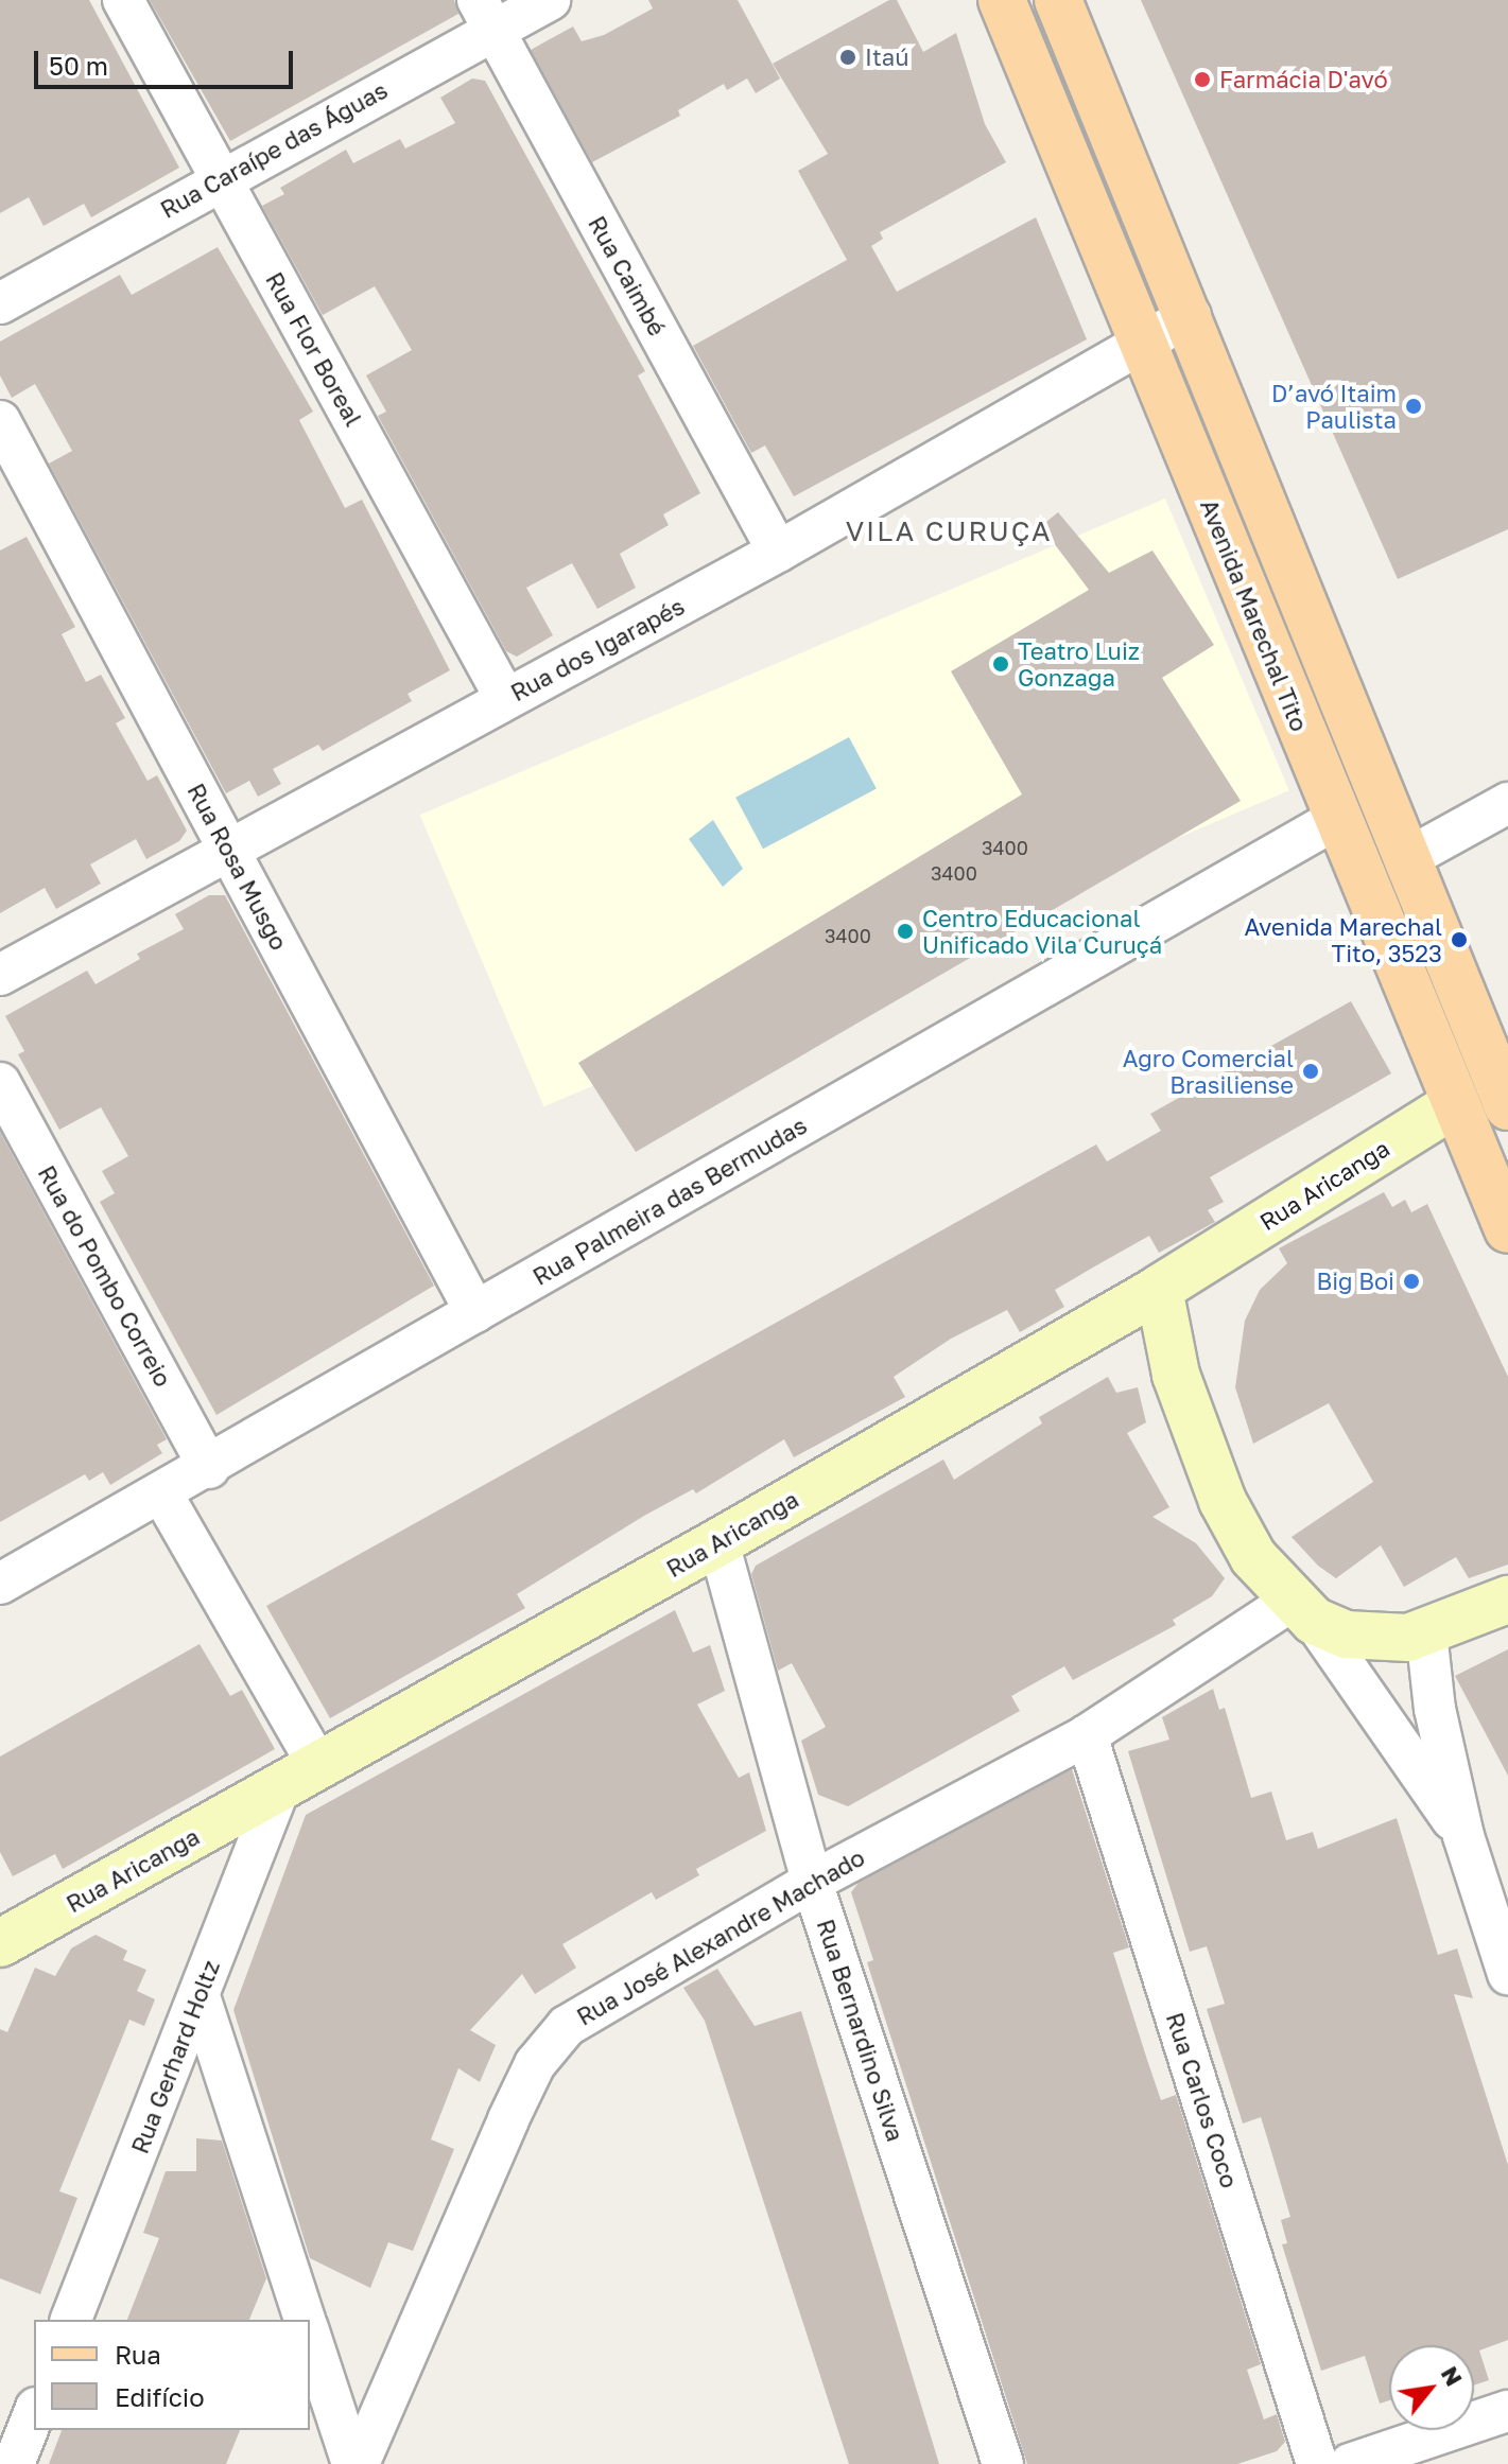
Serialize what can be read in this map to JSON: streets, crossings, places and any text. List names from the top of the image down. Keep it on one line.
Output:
{"streets":{"main road":["Avenida Marechal Tito"],"street":["Rua Caraípe das Águas","Rua Caimbé","Rua Flor Boreal","Rua dos Igarapés","Rua Rosa Musgo","Rua Aricanga","Rua Palmeira das Bermudas","Rua do Pombo Correio","Rua José Alexandre Machado","Rua Bernardino Silva","Rua Gerhard Holtz","Rua Carlos Coco"]},"crossings":[["Rua Caraípe das Águas","Rua Caimbé"],["Rua Caraípe das Águas","Rua Flor Boreal"],["Rua Caimbé","Rua dos Igarapés"],["Rua Flor Boreal","Rua dos Igarapés"],["Avenida Marechal Tito","Rua dos Igarapés"],["Avenida Marechal Tito","Rua Aricanga"],["Avenida Marechal Tito","Rua Palmeira das Bermudas"],["Rua dos Igarapés","Rua Rosa Musgo"],["Rua Rosa Musgo","Rua Palmeira das Bermudas"],["Rua Aricanga","Rua Bernardino Silva"],["Rua Aricanga","Rua Gerhard Holtz"],["Rua Palmeira das Bermudas","Rua do Pombo Correio"],["Rua José Alexandre Machado","Rua Bernardino Silva"],["Rua José Alexandre Machado","Rua Carlos Coco"]],"districts":["VILA CURUÇA"],"places":["Itaú","Farmácia D'avó","D’avó Itaim Paulista","Teatro Luiz Gonzaga","Centro Educacional Unificado Vila Curuçá","Avenida Marechal Tito, 3523","Agro Comercial Brasiliense","Big Boi"],"house_numbers":["3400","3400","3400"],"legend":["Rua","Edifício"],"scale_bar":"50 m","north":"top right"}
